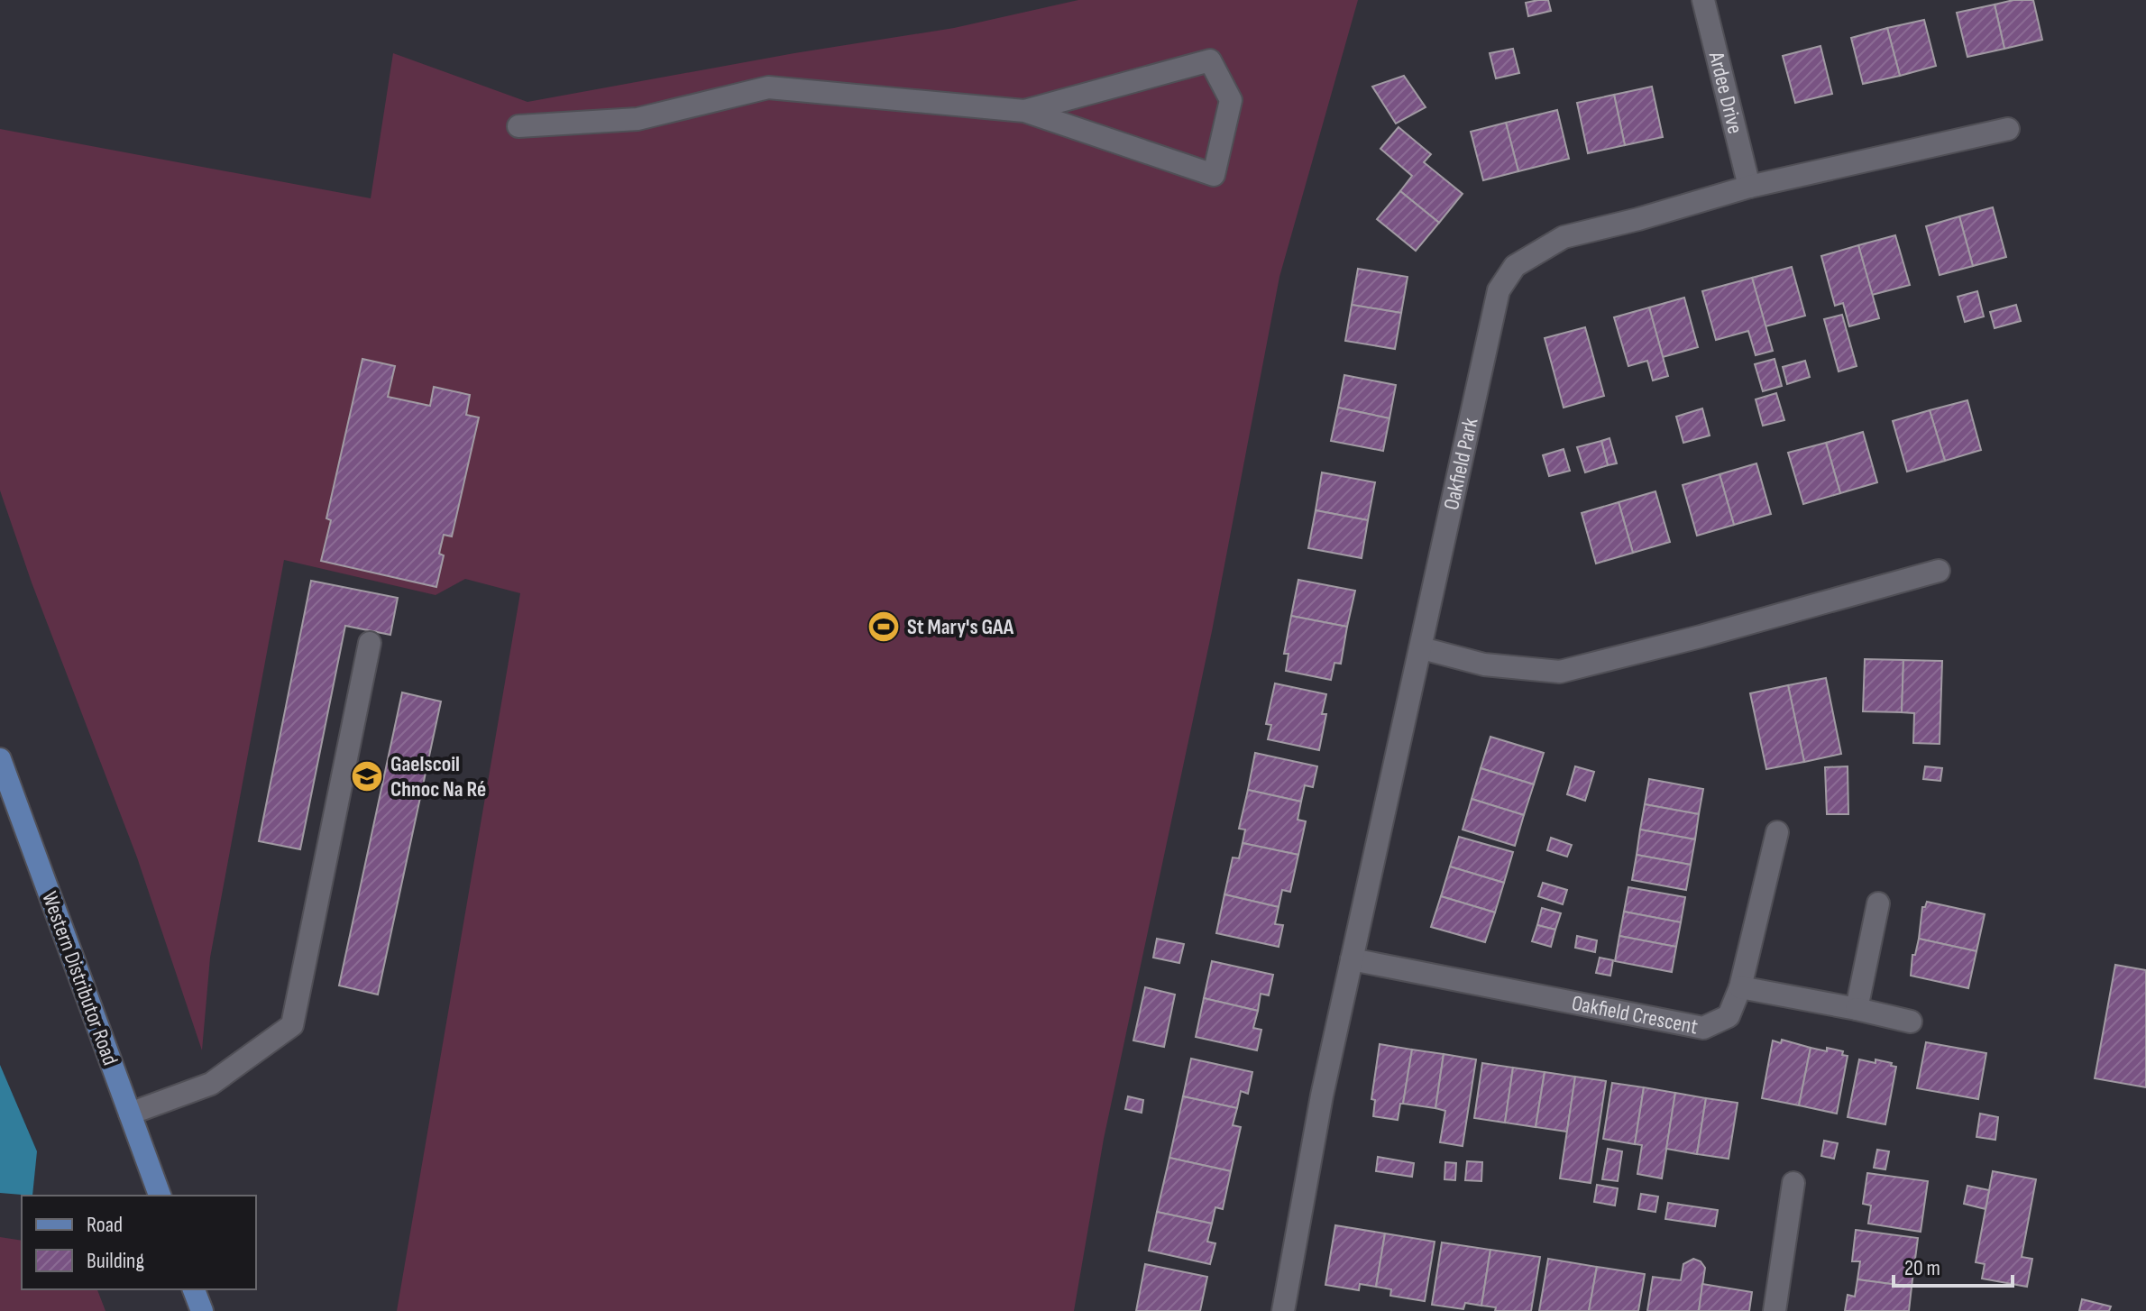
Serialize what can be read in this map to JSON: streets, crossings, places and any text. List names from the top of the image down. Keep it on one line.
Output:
{"streets":{"main road":["Western Distributor Road"],"street":["Ardee Drive","Oakfield Park","Oakfield Crescent"]},"crossings":[["Ardee Drive","Oakfield Park"]],"places":{"sports":["St Mary's GAA"],"school or university":["Gaelscoil Chnoc Na Ré"]},"legend":["Road","Building"],"scale_bar":"20 m"}
